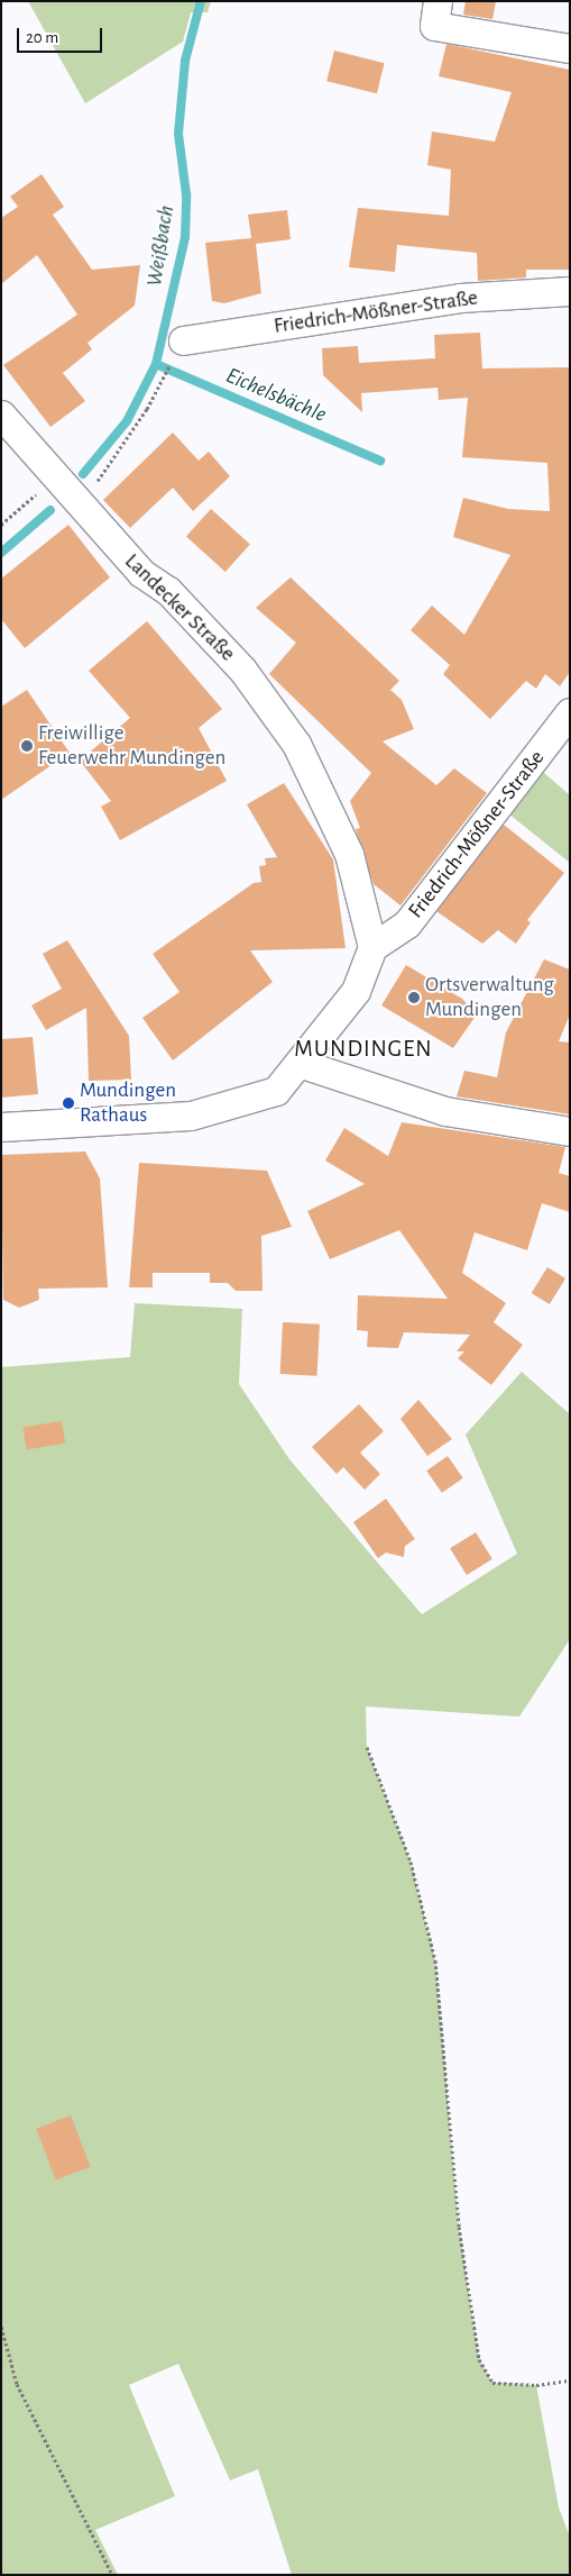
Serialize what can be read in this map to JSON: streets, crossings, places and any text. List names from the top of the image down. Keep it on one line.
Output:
{"streets":{"street":["Friedrich-Mößner-Straße","Landecker Straße"]},"crossings":[["Friedrich-Mößner-Straße","Landecker Straße"]],"districts":["MUNDINGEN"],"water":["Weißbach","Eichelsbächle"],"places":["Freiwillige Feuerwehr Mundingen","Ortsverwaltung Mundingen","Mundingen Rathaus"],"scale_bar":"20 m"}
